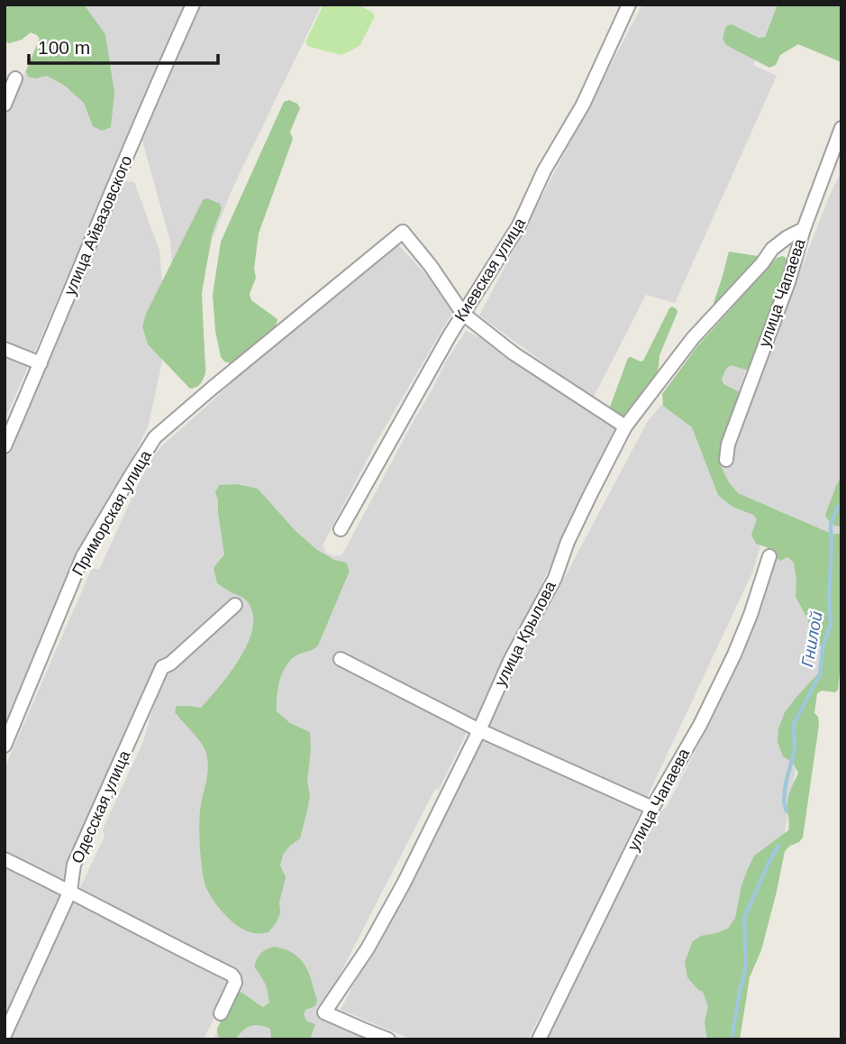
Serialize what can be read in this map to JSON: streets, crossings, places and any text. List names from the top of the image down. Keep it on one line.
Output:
{"streets":{"street":["улица Айвазовского","Киевская улица","улица Чапаева","Приморская улица","улица Крылова","Одесская улица"]},"crossings":[["Киевская улица","Приморская улица"],["улица Чапаева","улица Крылова"]],"water":["Гнилой"],"scale_bar":"100 m"}
